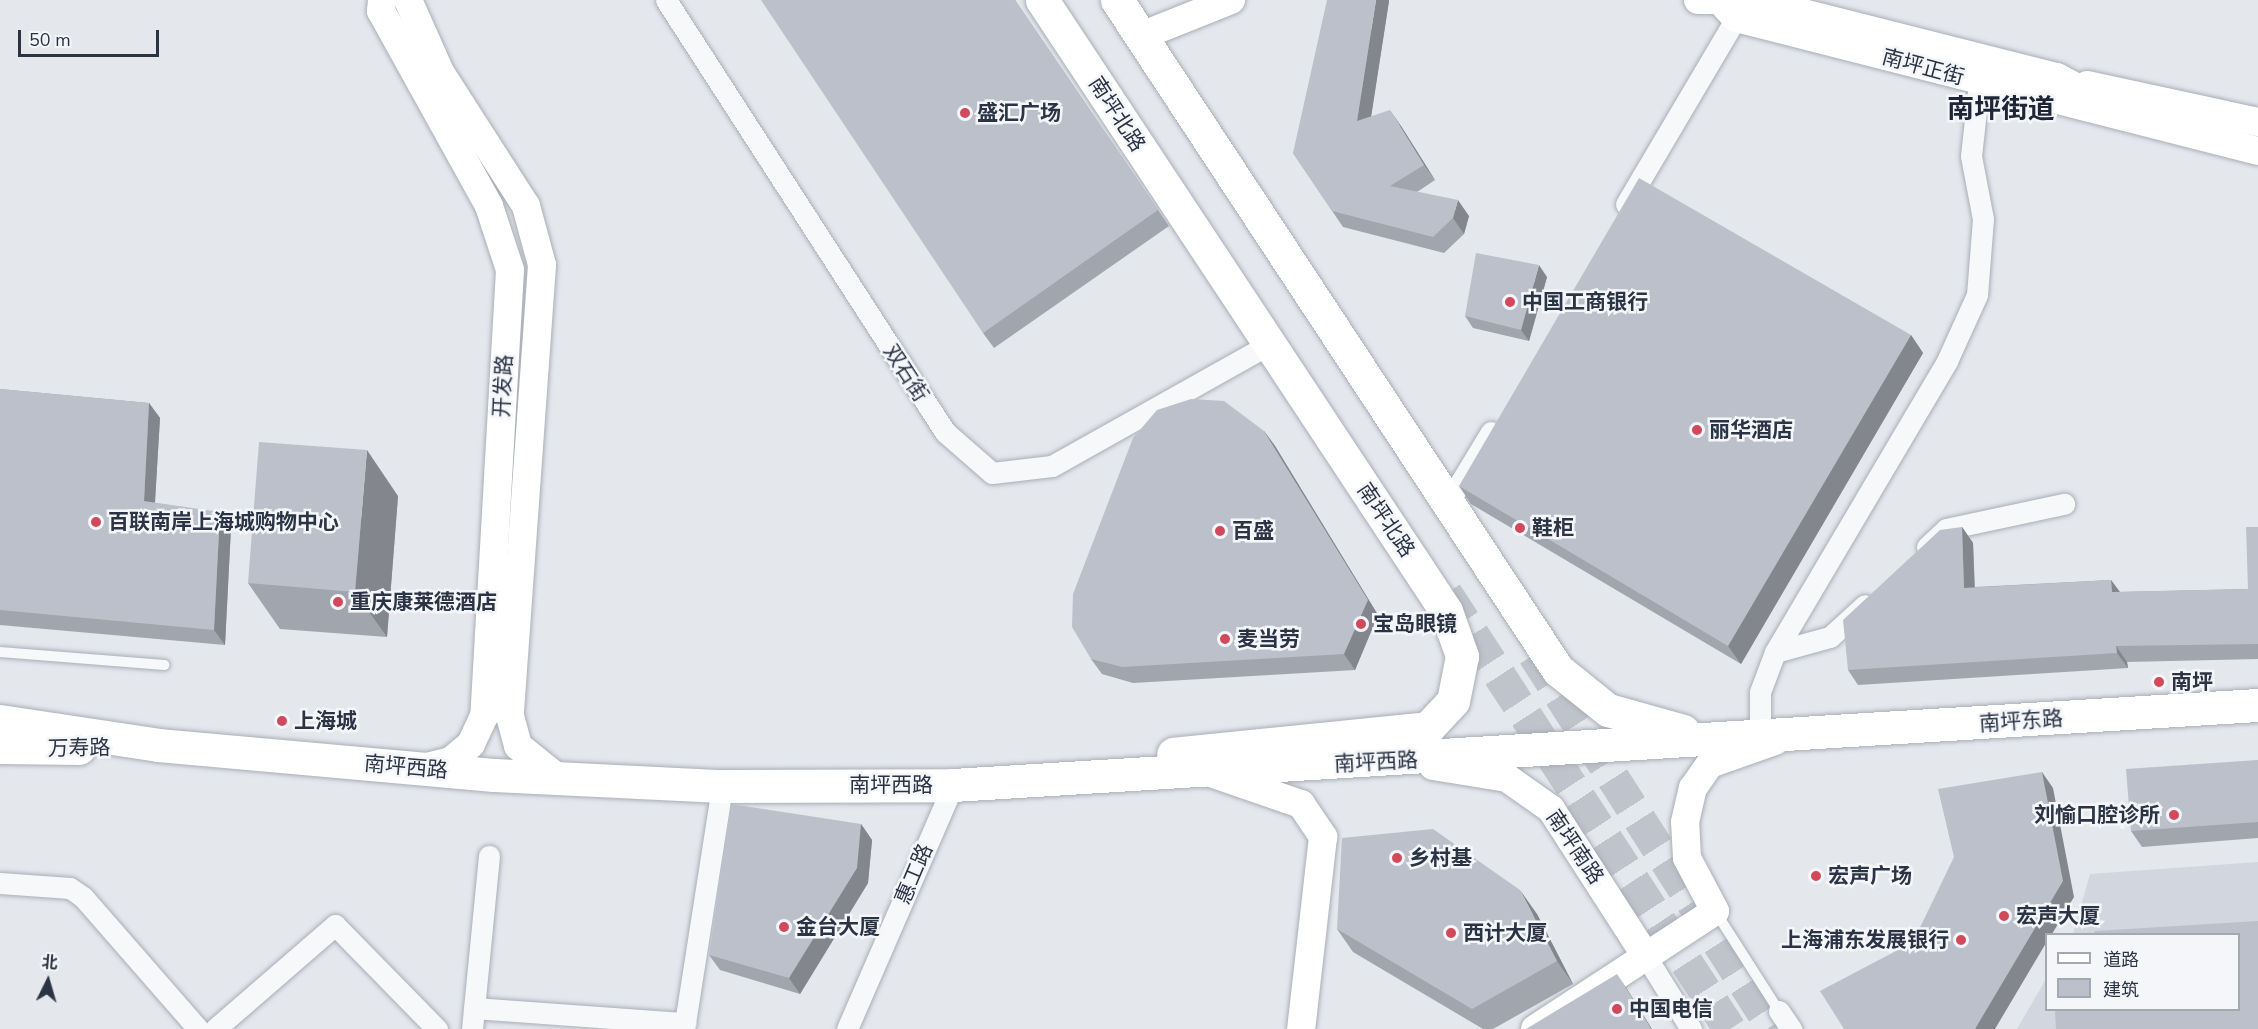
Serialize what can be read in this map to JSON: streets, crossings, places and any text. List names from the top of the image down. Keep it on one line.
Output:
{"streets":{"main road":["南坪北路","南坪东路","万寿路","南坪西路"],"street":["南坪正街","双石街","开发路","南坪南路","惠工路"]},"crossings":[["南坪北路","双石街"],["南坪北路","南坪西路"],["开发路","南坪西路"],["南坪东路","南坪西路"],["万寿路","南坪西路"],["南坪西路","南坪南路"],["南坪西路","惠工路"]],"districts":["南坪街道"],"places":["盛汇广场","中国工商银行","丽华酒店","百联南岸上海城购物中心","鞋柜","百盛","重庆康莱德酒店","宝岛眼镜","麦当劳","南坪","上海城","刘愉口腔诊所","乡村基","宏声广场","宏声大厦","金台大厦","西计大厦","上海浦东发展银行","中国电信"],"legend":["道路","建筑"],"scale_bar":"50 m","north":"top"}
